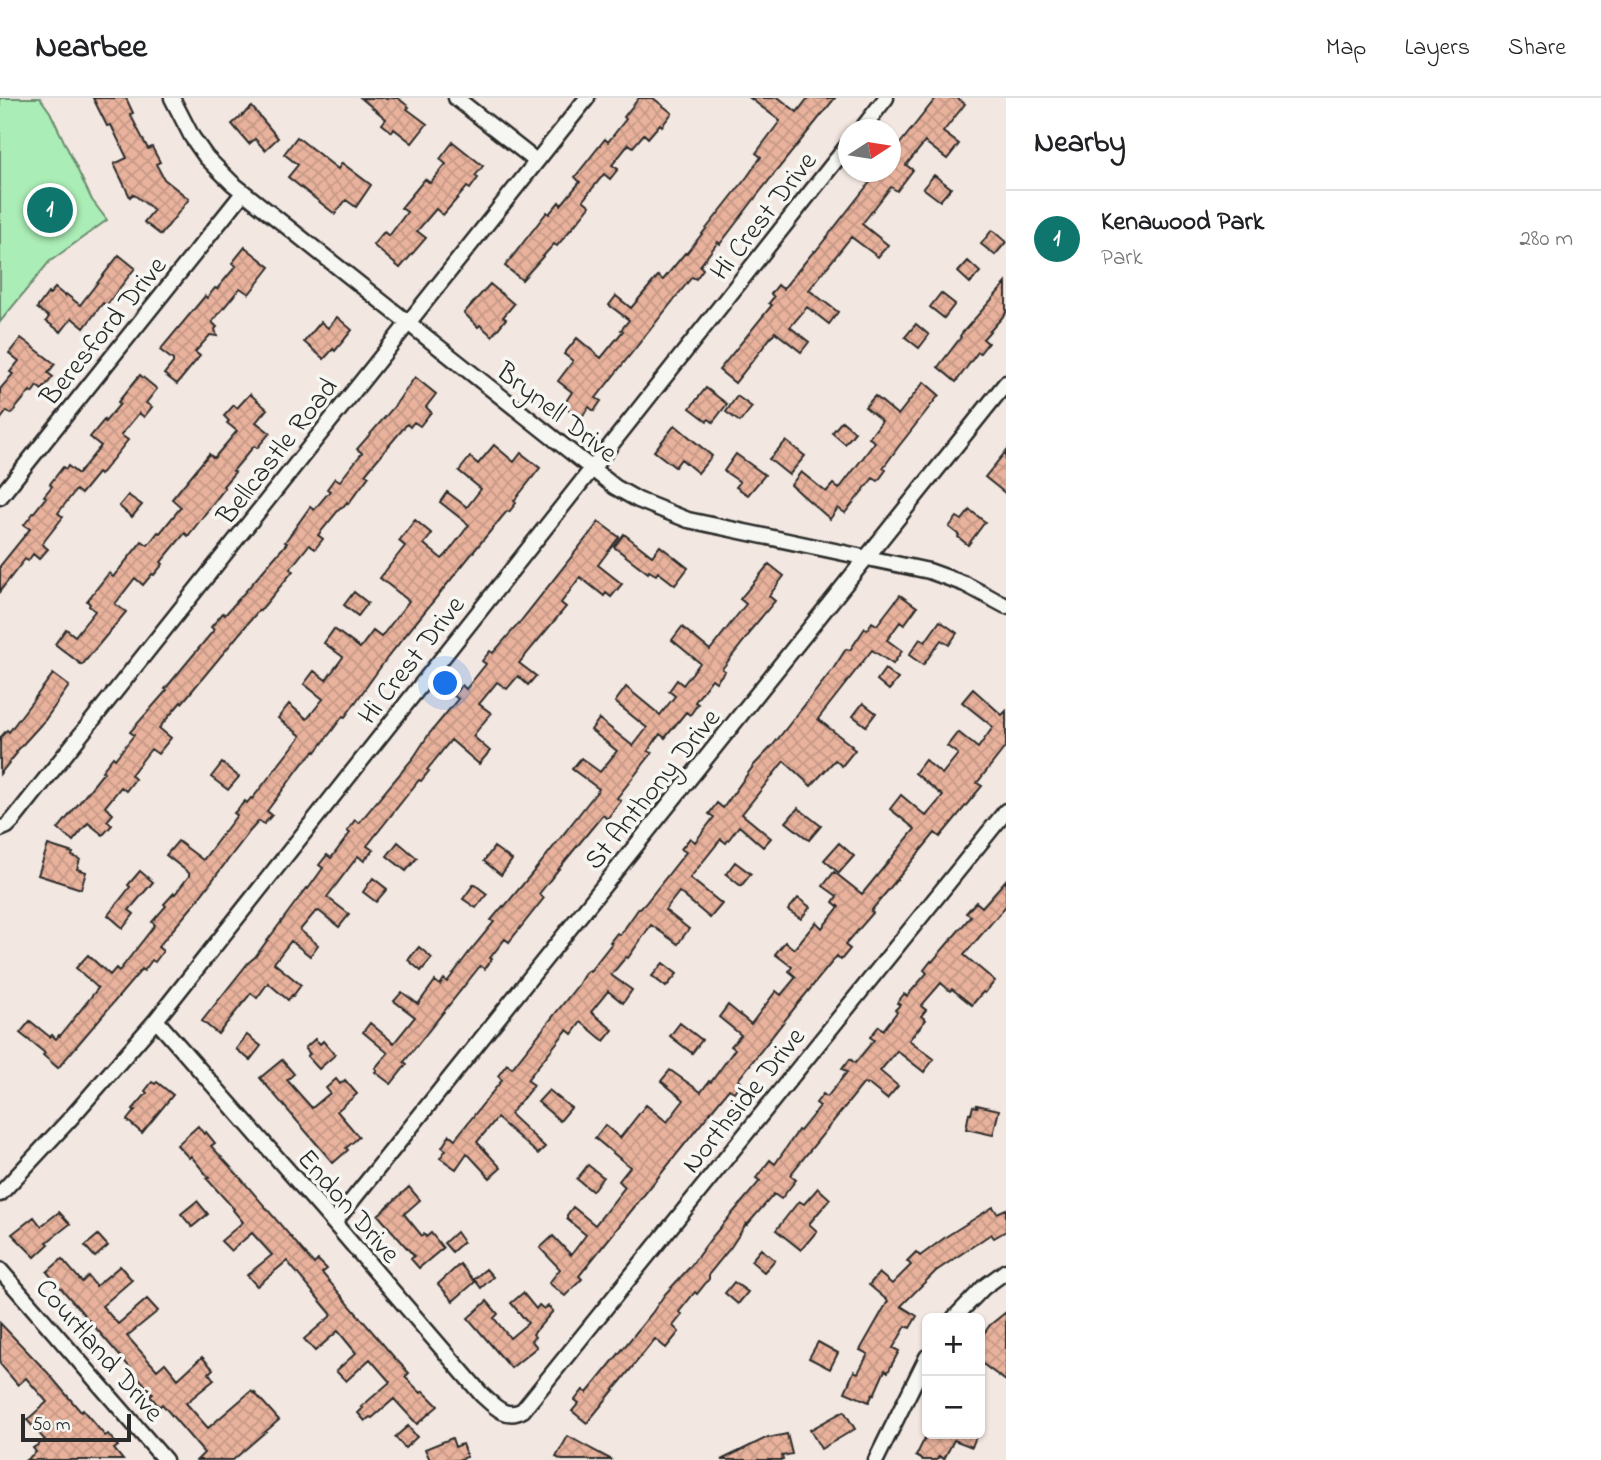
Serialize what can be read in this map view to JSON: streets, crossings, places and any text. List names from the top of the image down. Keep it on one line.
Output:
{"streets":{"street":["Hi Crest Drive","Beresford Drive","Brynell Drive","Bellcastle Road","St Anthony Drive","Northside Drive","Endon Drive","Courtland Drive"]},"crossings":[["Hi Crest Drive","Brynell Drive"],["Hi Crest Drive","Endon Drive"],["Beresford Drive","Brynell Drive"],["Brynell Drive","Bellcastle Road"],["Brynell Drive","St Anthony Drive"],["St Anthony Drive","Endon Drive"],["Northside Drive","Endon Drive"]],"scale_bar":"50 m","north":"right","page":{"header":"Nearbee","nav":["Map","Layers","Share"],"heading":"Nearby","pins":"1","list":[{"mark":"1","name":"Kenawood Park","note":"Park","value":"280 m"}],"map_buttons":["+","−"],"scale":"50 m"}}
